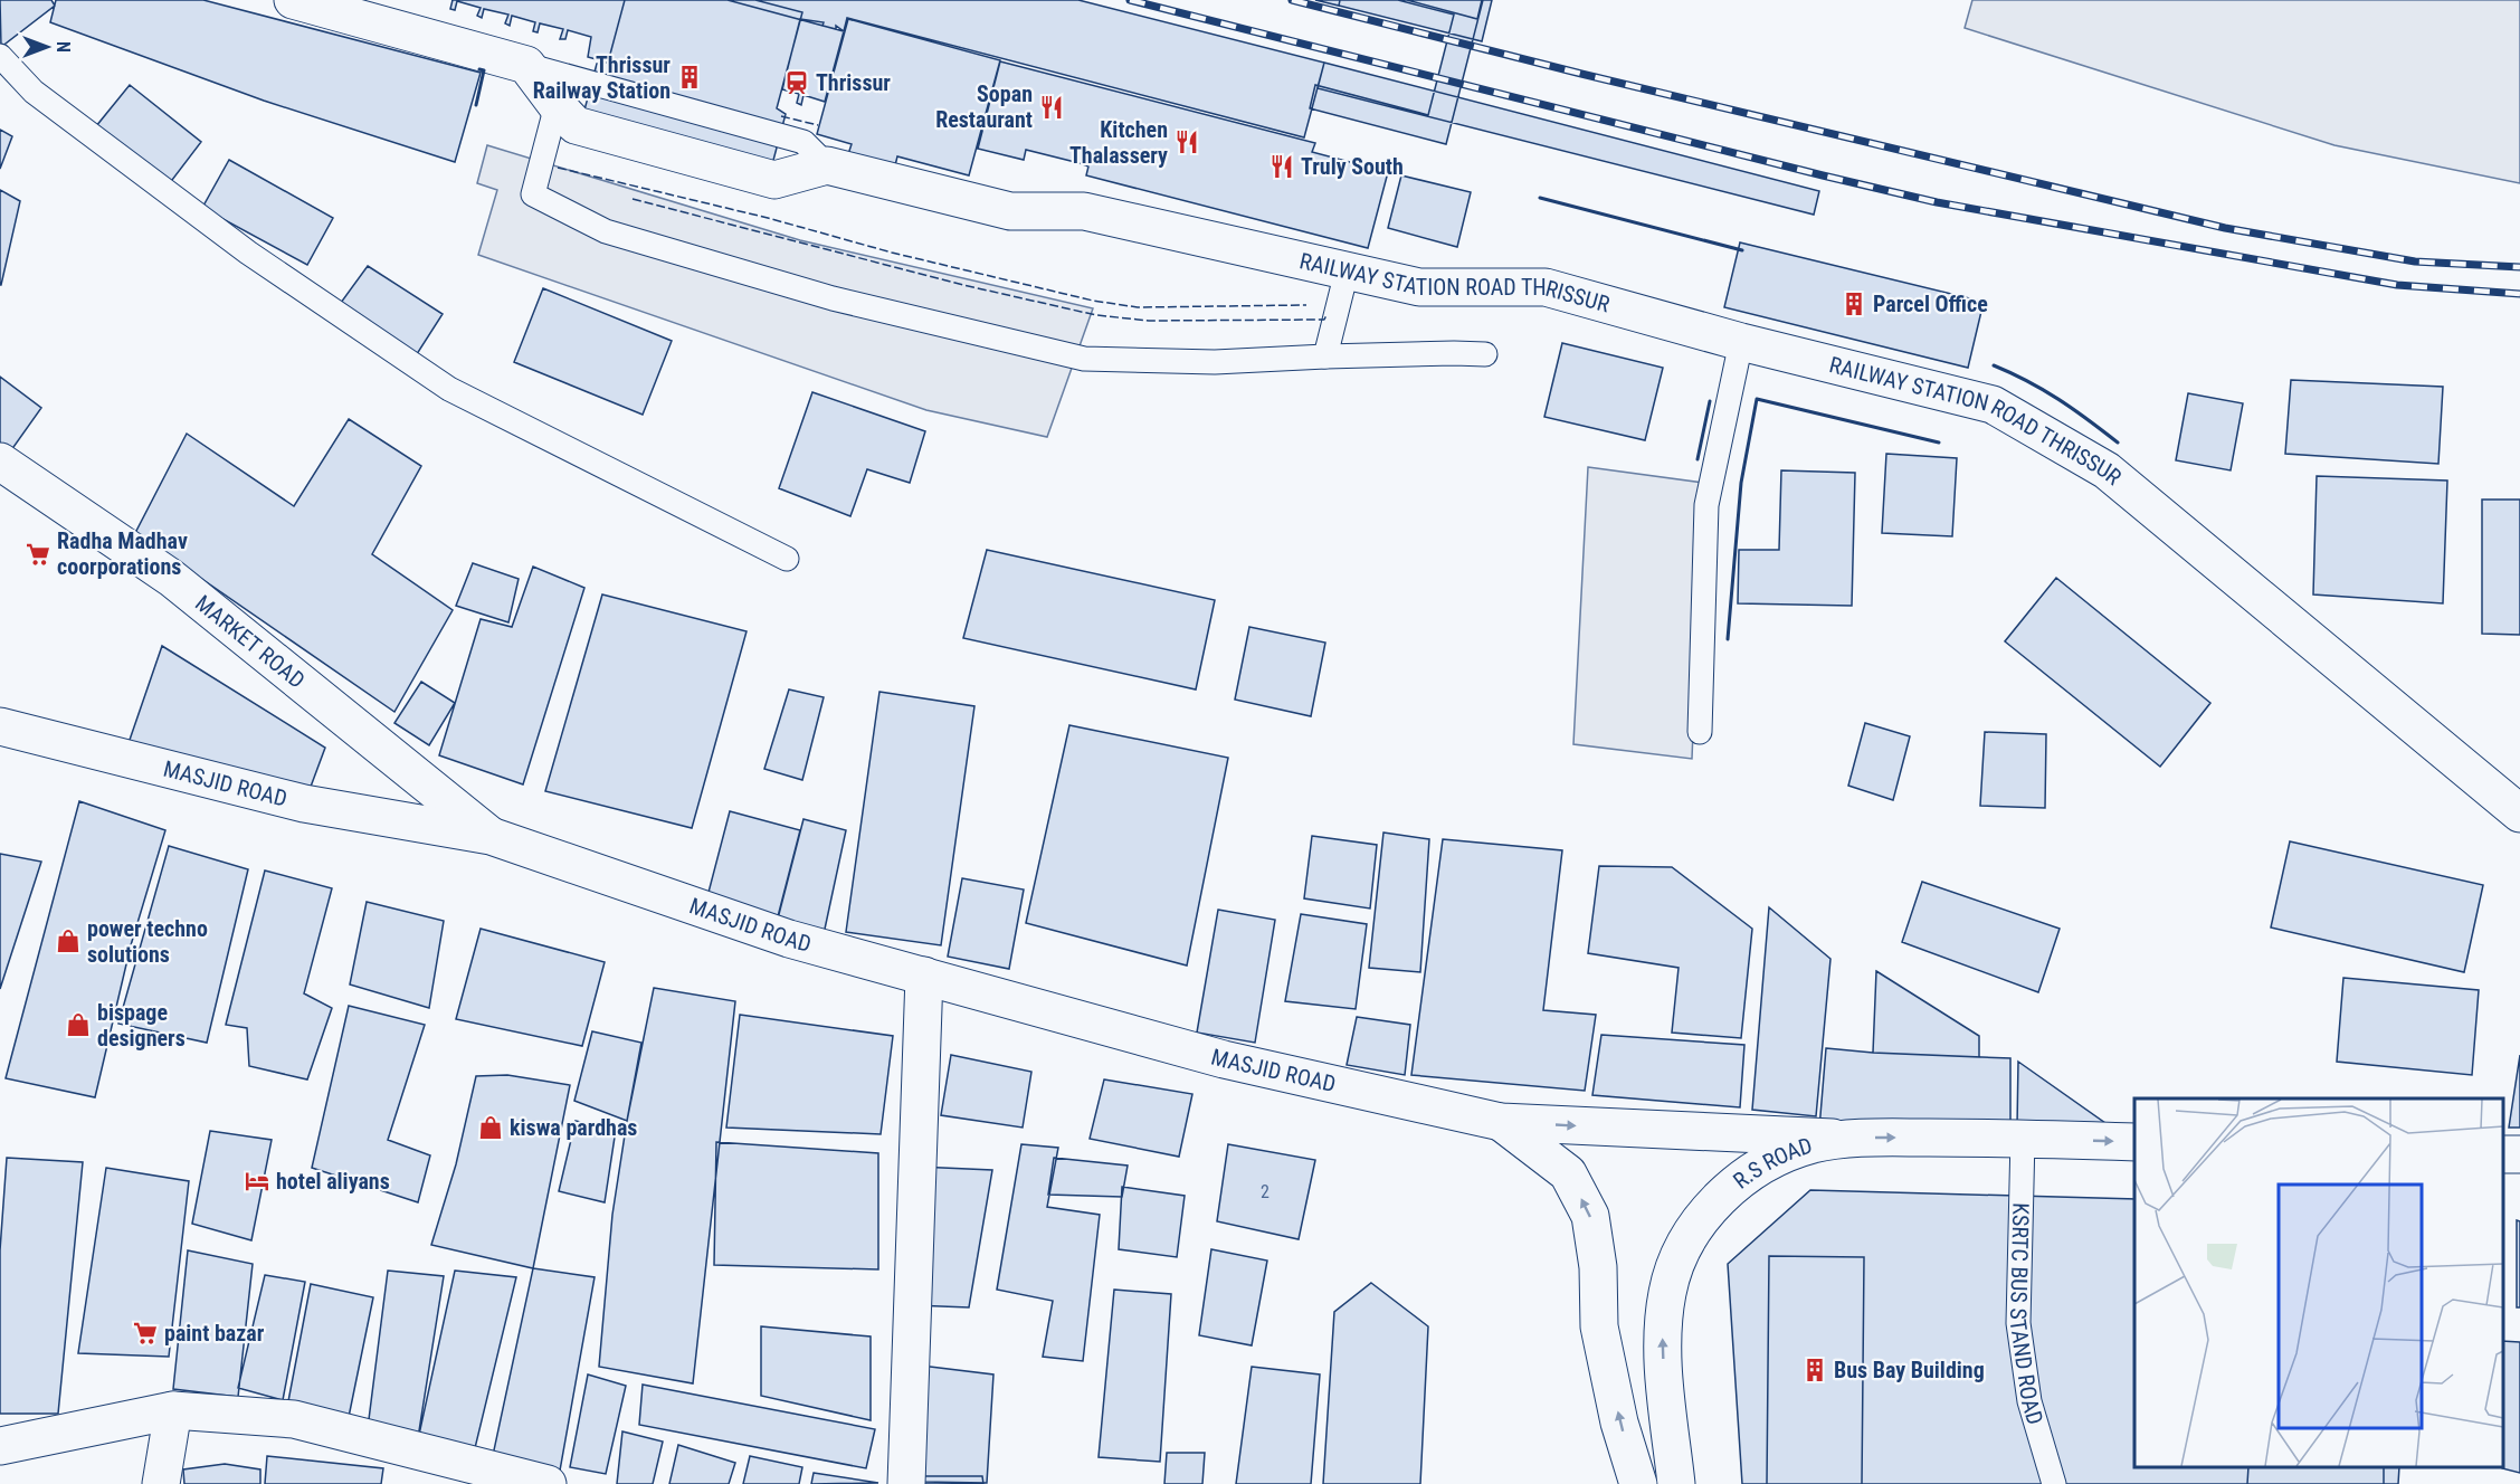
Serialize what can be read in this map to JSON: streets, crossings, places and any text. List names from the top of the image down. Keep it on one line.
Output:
{"streets":{"street":["RAILWAY STATION ROAD THRISSUR","MARKET ROAD","MASJID ROAD","R.S ROAD"],"lane":["KSRTC BUS STAND ROAD"]},"crossings":[["MARKET ROAD","MASJID ROAD"],["R.S ROAD","KSRTC BUS STAND ROAD"]],"places":{"building":["Thrissur Railway Station","Parcel Office","Bus Bay Building"],"station":["Thrissur"],"restaurant":["Sopan Restaurant","Kitchen Thalassery","Truly South"],"supermarket":["Radha Madhav coorporations","paint bazar"],"shop":["power techno solutions","bispage designers","kiswa pardhas"],"hotel":["hotel aliyans"]},"house_numbers":["2"],"north":"right"}
